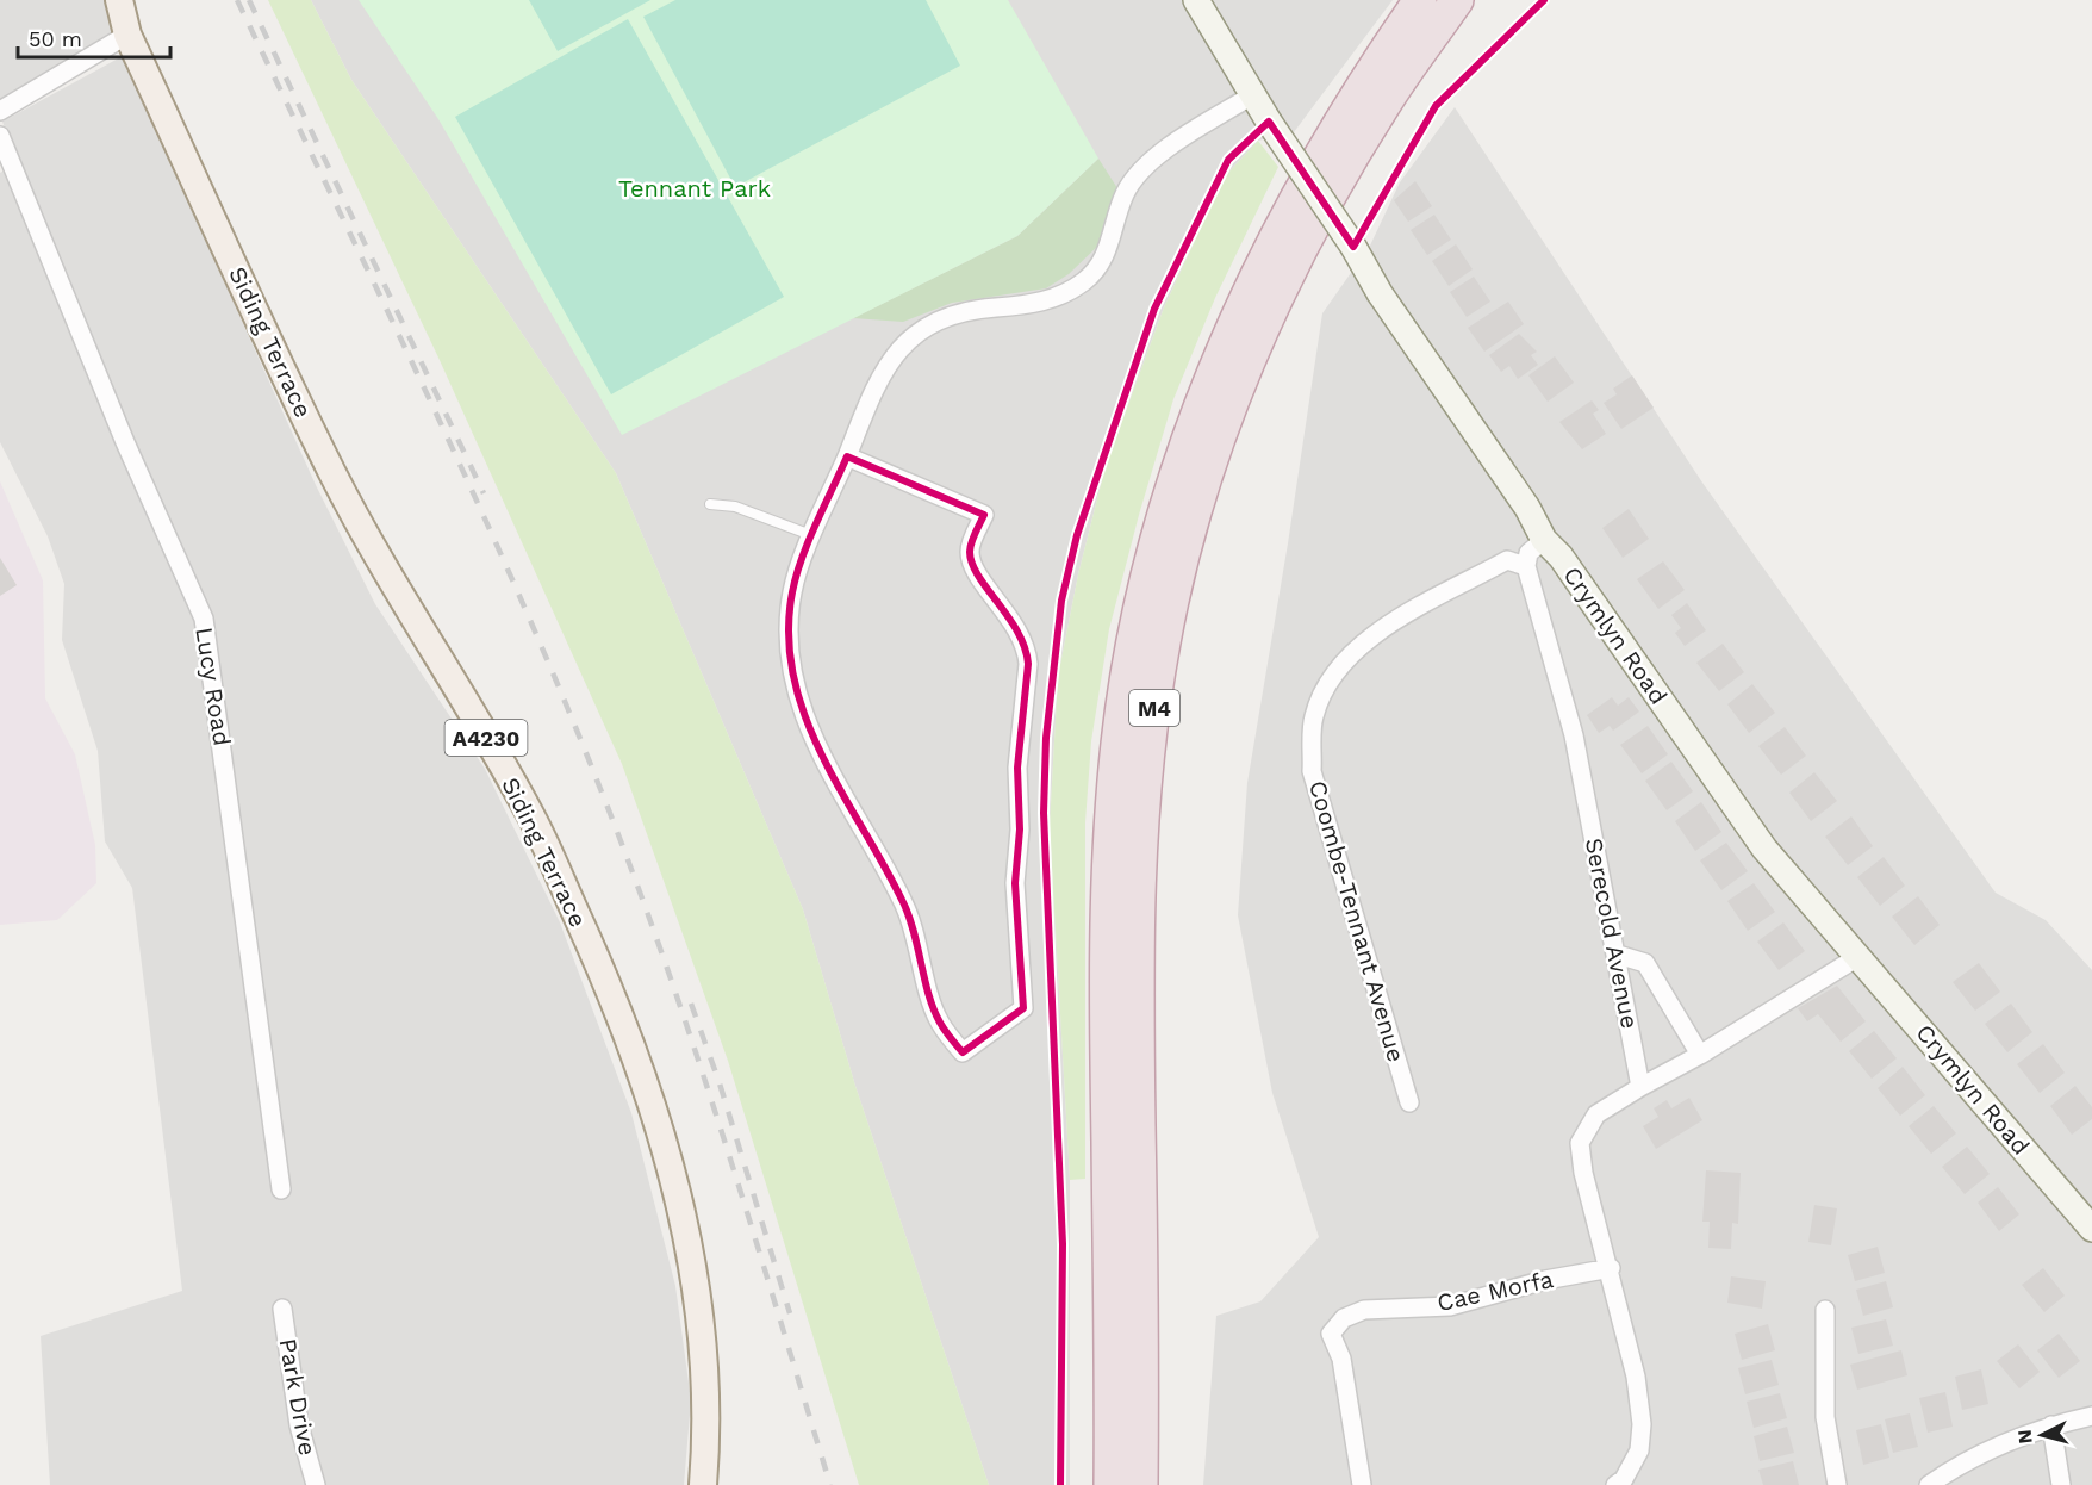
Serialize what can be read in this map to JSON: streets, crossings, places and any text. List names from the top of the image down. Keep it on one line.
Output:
{"streets":{"highway":["M4"],"main road":["Siding Terrace","A4230"],"street":["Crymlyn Road","Lucy Road","Coombe-Tennant Avenue","Serecold Avenue","Cae Morfa","Park Drive"]},"crossings":[["Siding Terrace","A4230"],["Coombe-Tennant Avenue","Serecold Avenue"]],"parks":["Tennant Park"],"scale_bar":"50 m","north":"left"}
